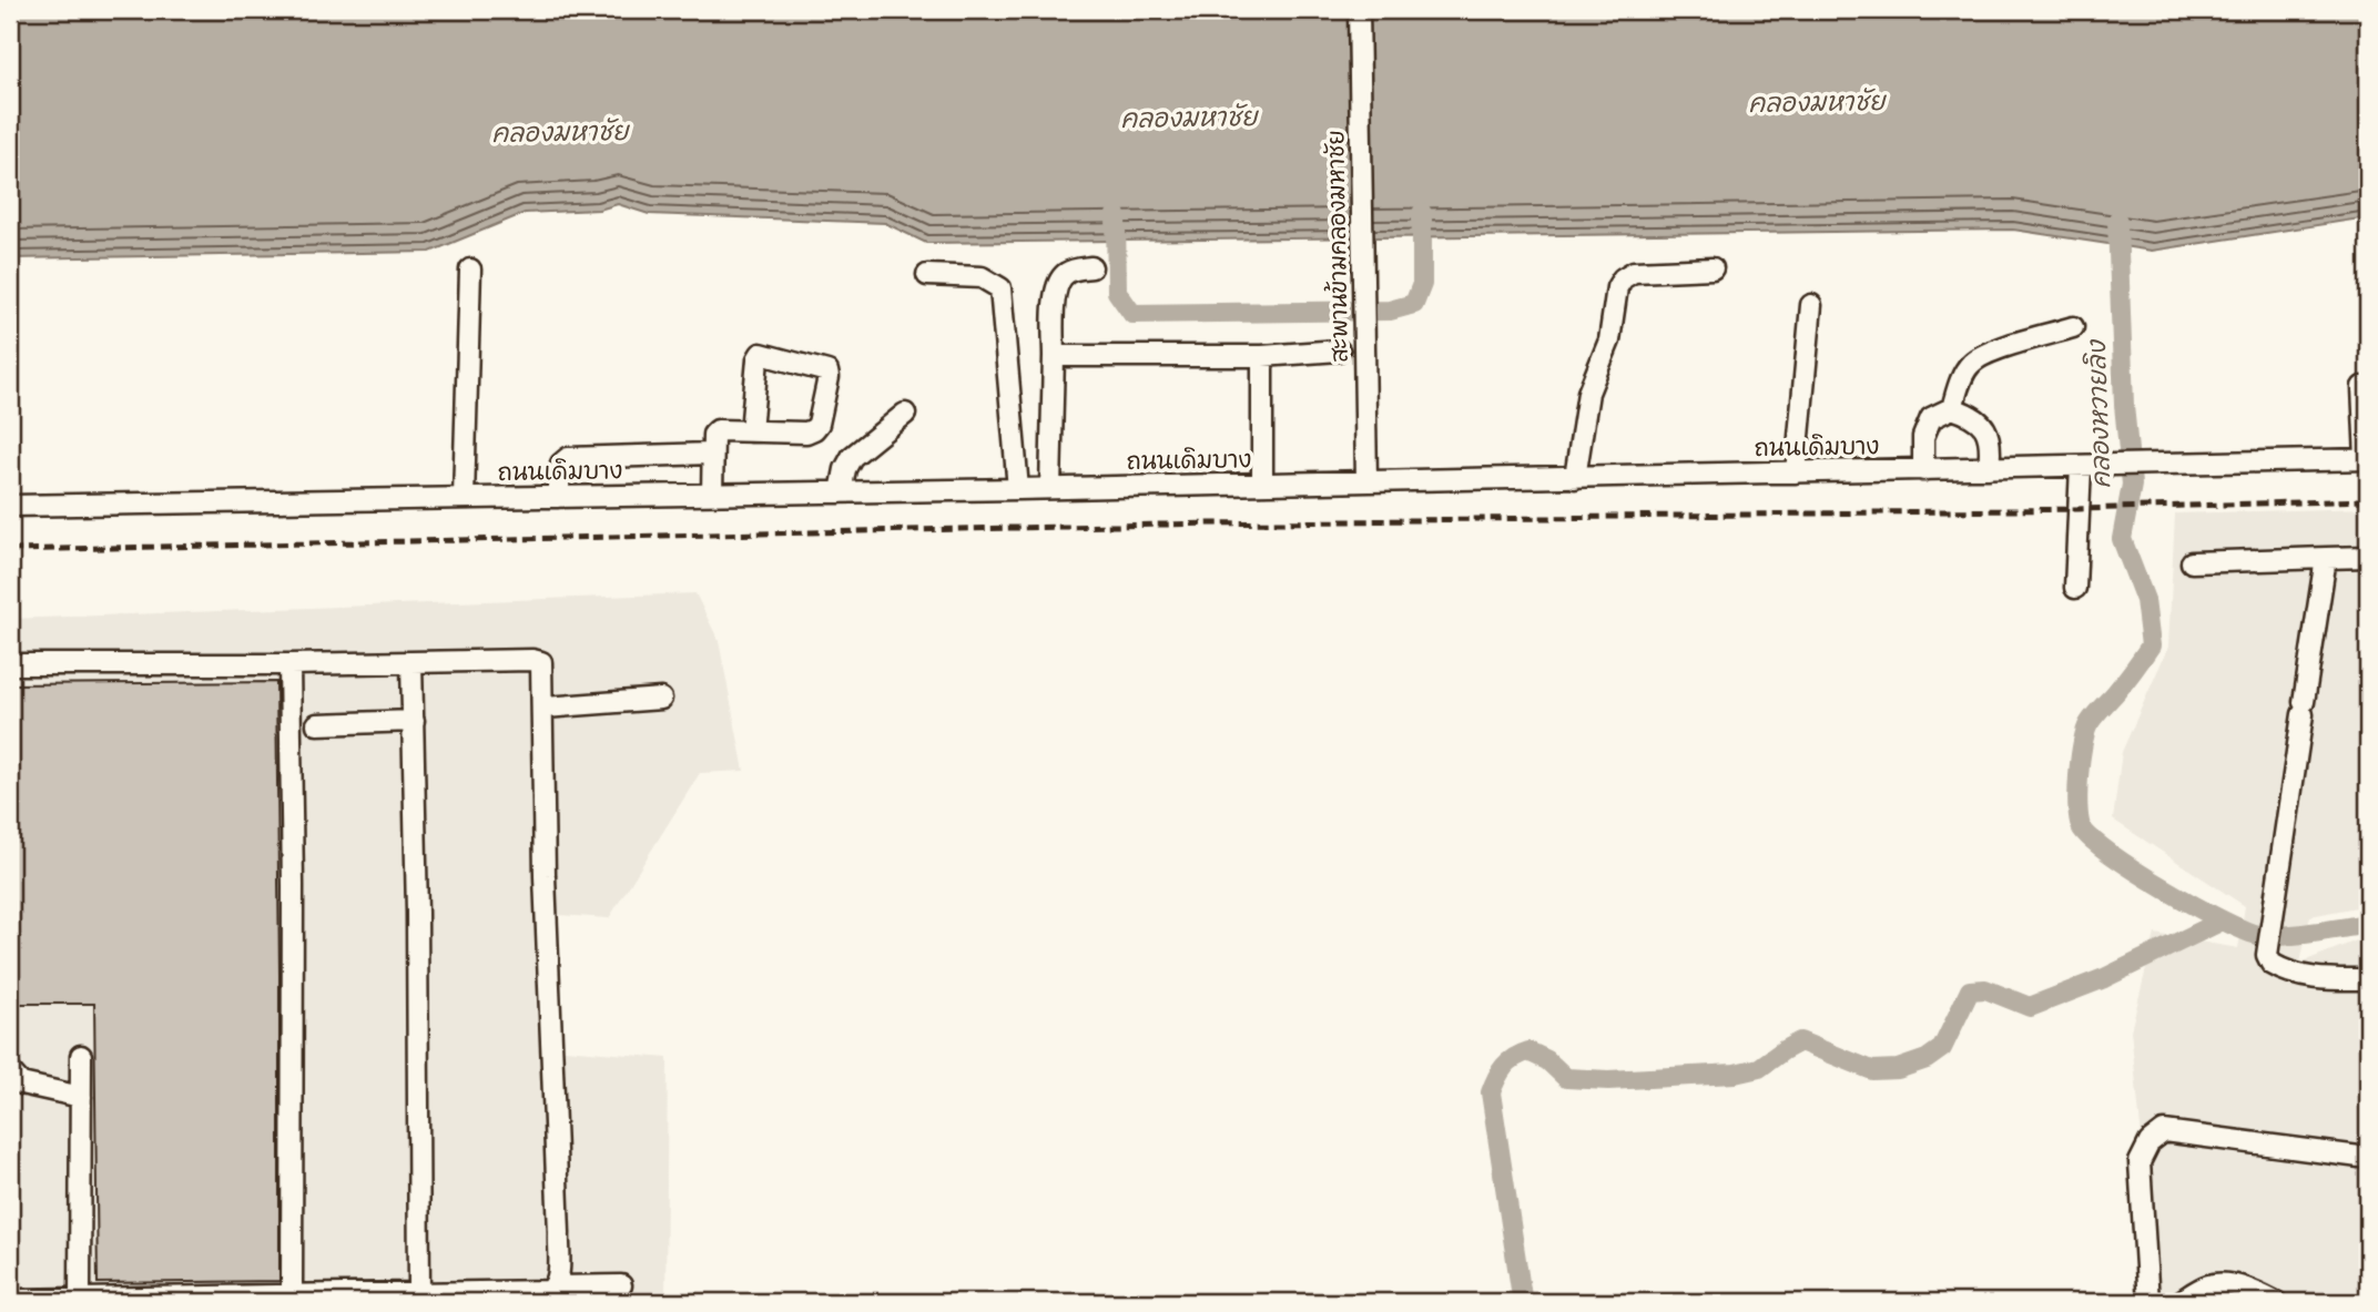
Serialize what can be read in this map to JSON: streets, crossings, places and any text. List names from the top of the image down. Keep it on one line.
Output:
{"streets":{"street":["สะพานข้ามคลองมหาชัย","ถนนเดิมบาง"]},"crossings":[["สะพานข้ามคลองมหาชัย","ถนนเดิมบาง"]],"water":["คลองมหาชัย","คลองหวายลิง"]}
